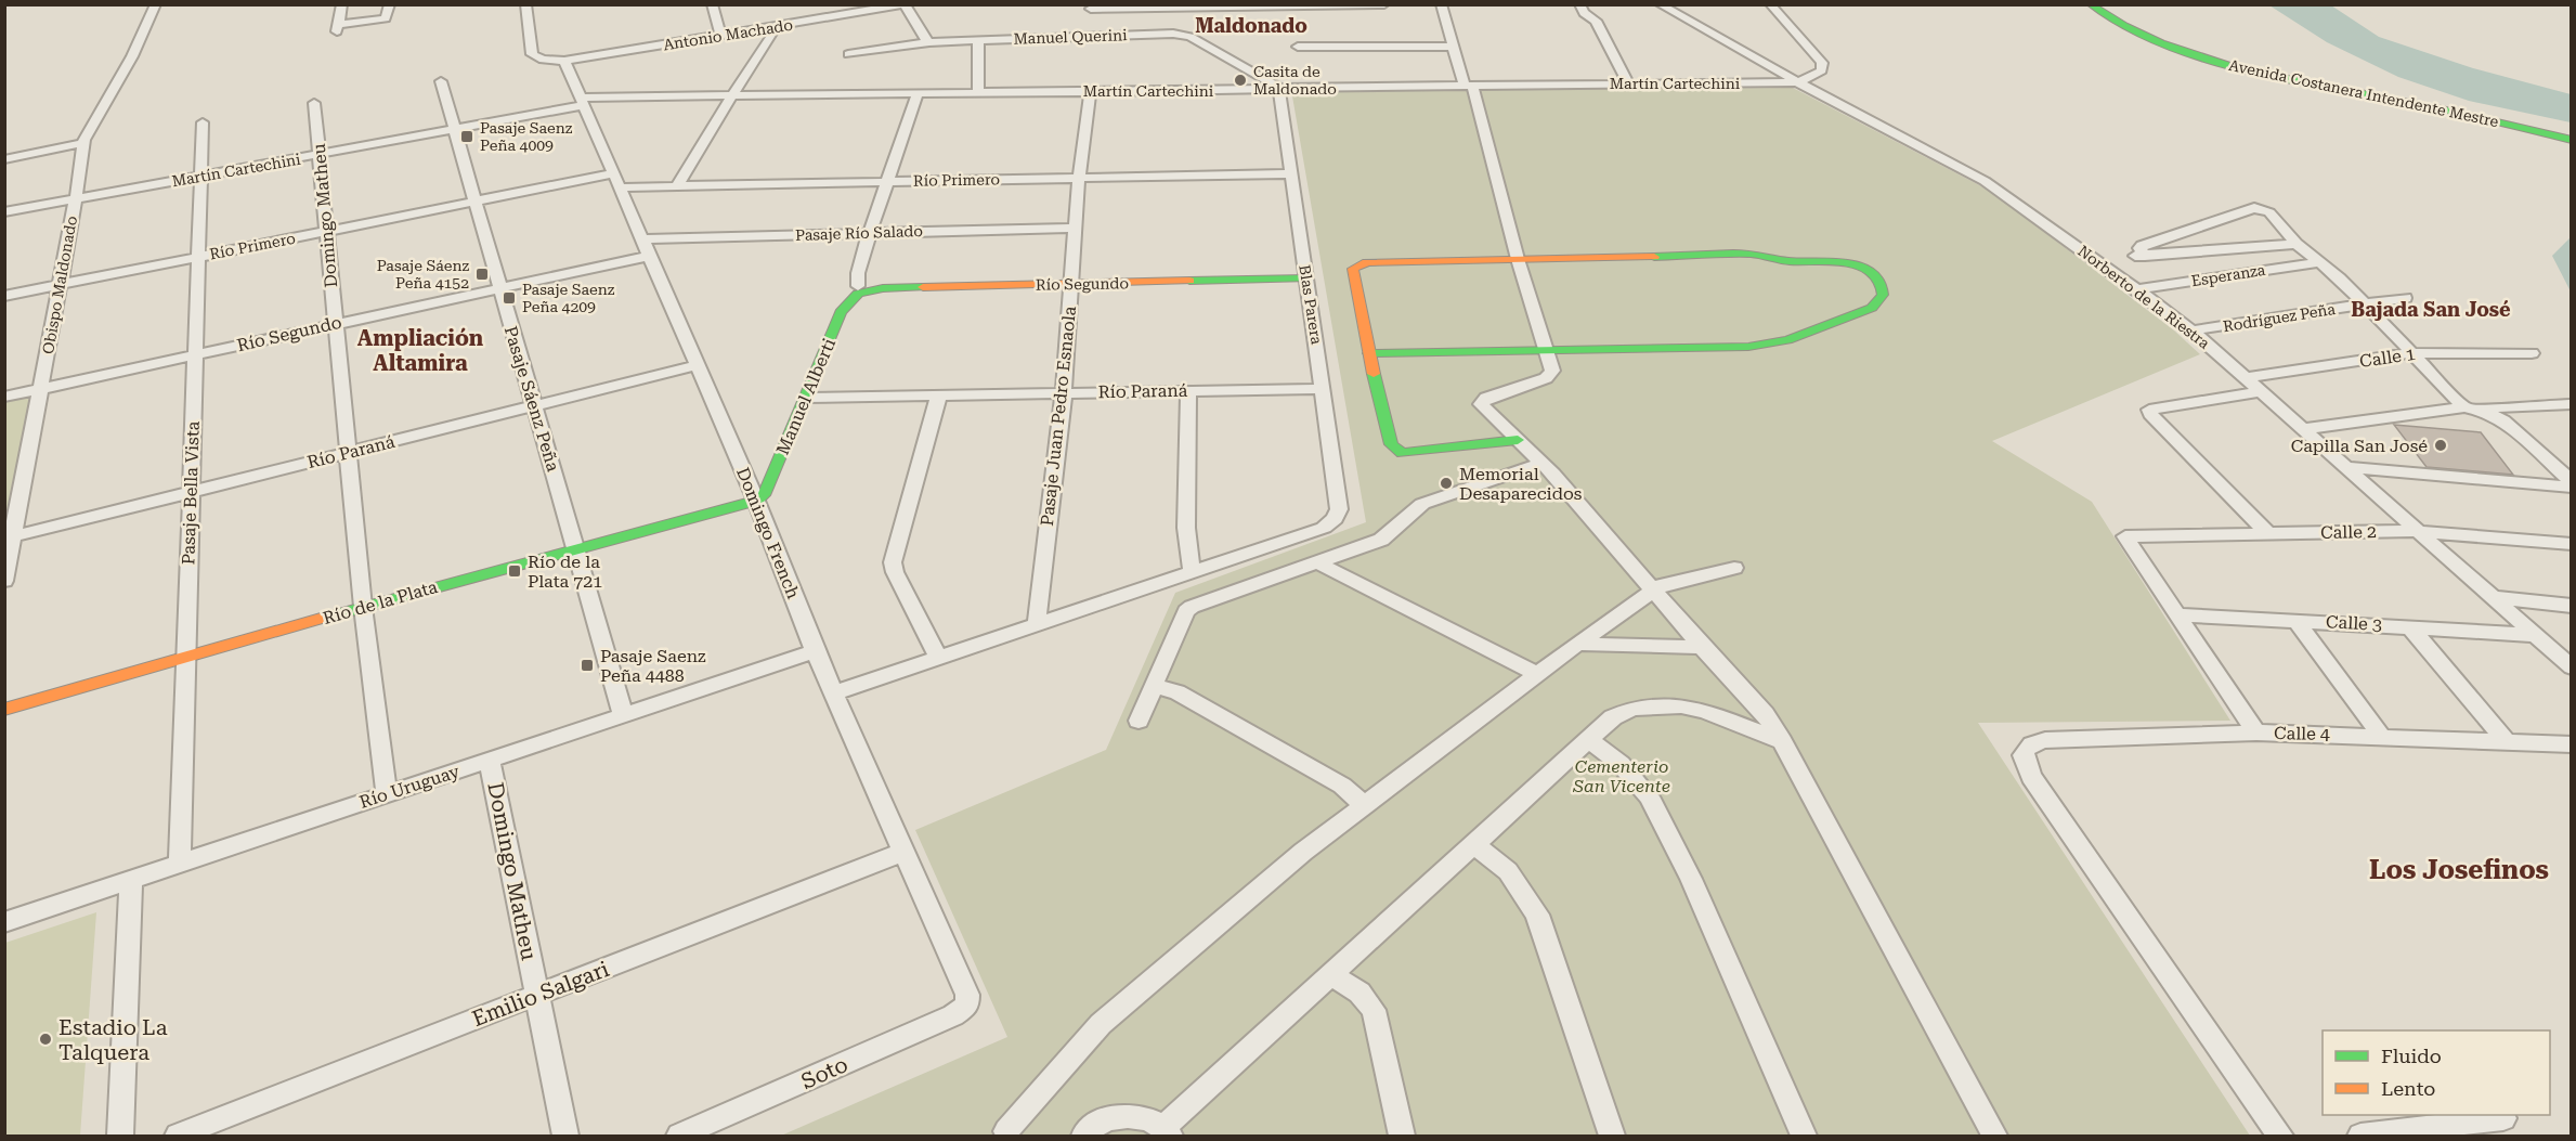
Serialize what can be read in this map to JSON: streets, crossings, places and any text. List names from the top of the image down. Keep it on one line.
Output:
{"streets":{"street":["Antonio Machado","Manuel Querini","Martín Cartechini","Avenida Costanera Intendente Mestre","Río Primero","Domingo Matheu","Pasaje Río Salado","Esperanza","Río Segundo","Obispo Maldonado","Norberto de la Riestra","Blas Parera","Rodríguez Peña","Calle 1","Río Paraná","Manuel Alberti","Pasaje Sáenz Peña","Pasaje Juan Pedro Esnaola","Pasaje Bella Vista","Calle 2","Domingo French","Río de la Plata","Calle 3","Calle 4","Río Uruguay","Emilio Salgari","Soto"]},"crossings":[["Antonio Machado","Domingo French"],["Manuel Querini","Martín Cartechini"],["Manuel Querini","Blas Parera"],["Martín Cartechini","Domingo Matheu"],["Martín Cartechini","Obispo Maldonado"],["Martín Cartechini","Norberto de la Riestra"],["Martín Cartechini","Blas Parera"],["Martín Cartechini","Manuel Alberti"],["Martín Cartechini","Pasaje Sáenz Peña"],["Martín Cartechini","Pasaje Juan Pedro Esnaola"],["Martín Cartechini","Pasaje Bella Vista"],["Martín Cartechini","Domingo French"],["Río Primero","Domingo Matheu"],["Río Primero","Obispo Maldonado"],["Río Primero","Blas Parera"],["Río Primero","Manuel Alberti"],["Río Primero","Pasaje Sáenz Peña"],["Río Primero","Pasaje Juan Pedro Esnaola"],["Río Primero","Pasaje Bella Vista"],["Río Primero","Domingo French"],["Domingo Matheu","Río Segundo"],["Domingo Matheu","Río Paraná"],["Domingo Matheu","Río de la Plata"],["Domingo Matheu","Río Uruguay"],["Domingo Matheu","Emilio Salgari"],["Pasaje Río Salado","Manuel Alberti"],["Pasaje Río Salado","Pasaje Juan Pedro Esnaola"],["Pasaje Río Salado","Domingo French"],["Esperanza","Norberto de la Riestra"],["Río Segundo","Obispo Maldonado"],["Río Segundo","Blas Parera"],["Río Segundo","Manuel Alberti"],["Río Segundo","Pasaje Sáenz Peña"],["Río Segundo","Pasaje Juan Pedro Esnaola"],["Río Segundo","Pasaje Bella Vista"],["Río Segundo","Domingo French"],["Obispo Maldonado","Río Paraná"],["Norberto de la Riestra","Rodríguez Peña"],["Norberto de la Riestra","Calle 1"],["Norberto de la Riestra","Calle 2"],["Norberto de la Riestra","Calle 3"],["Blas Parera","Río Paraná"],["Río Paraná","Manuel Alberti"],["Río Paraná","Pasaje Sáenz Peña"],["Río Paraná","Pasaje Juan Pedro Esnaola"],["Río Paraná","Pasaje Bella Vista"],["Río Paraná","Domingo French"],["Manuel Alberti","Domingo French"],["Manuel Alberti","Río de la Plata"],["Pasaje Sáenz Peña","Río de la Plata"],["Pasaje Sáenz Peña","Río Uruguay"],["Pasaje Bella Vista","Río de la Plata"],["Pasaje Bella Vista","Río Uruguay"],["Calle 2","Calle 3"],["Domingo French","Río de la Plata"],["Domingo French","Río Uruguay"],["Domingo French","Emilio Salgari"],["Domingo French","Soto"]],"districts":["Maldonado","Bajada San José","Ampliación Altamira","Los Josefinos"],"parks":["Cementerio San Vicente"],"places":{"other":["Casita de Maldonado","Capilla San José","Memorial Desaparecidos","Estadio La Talquera"],"transit":["Pasaje Saenz Peña 4009","Pasaje Sáenz Peña 4152","Pasaje Saenz Peña 4209","Río de la Plata 721","Pasaje Saenz Peña 4488"]},"legend":["Fluido","Lento"]}
